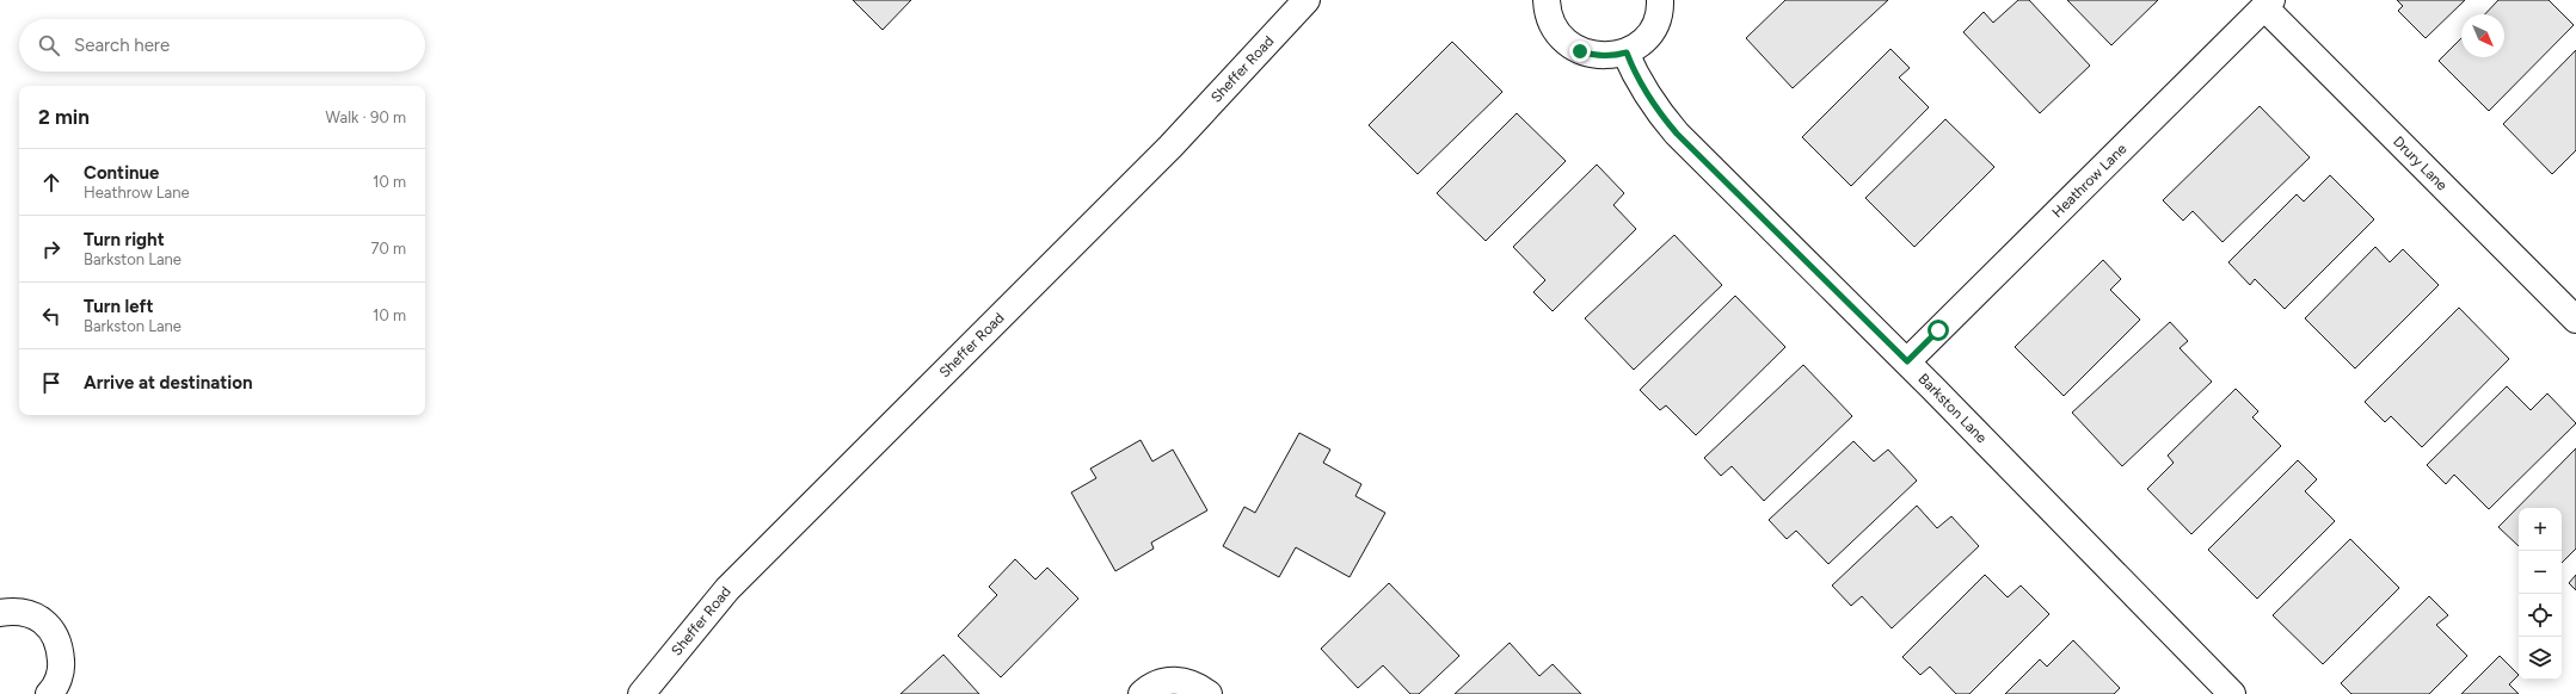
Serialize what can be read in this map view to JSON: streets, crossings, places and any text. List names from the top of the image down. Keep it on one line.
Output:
{"streets":{"street":["Sheffer Road","Drury Lane","Heathrow Lane","Barkston Lane"]},"crossings":[["Drury Lane","Heathrow Lane"],["Heathrow Lane","Barkston Lane"]],"north":"bottom right","page":{"search":"Search here","heading":["2 min","Walk · 90 m"],"list":[["Continue","Heathrow Lane","10 m"],["Turn right","Barkston Lane","70 m"],["Turn left","Barkston Lane","10 m"],"Arrive at destination"],"map_buttons":["+","−"]}}
